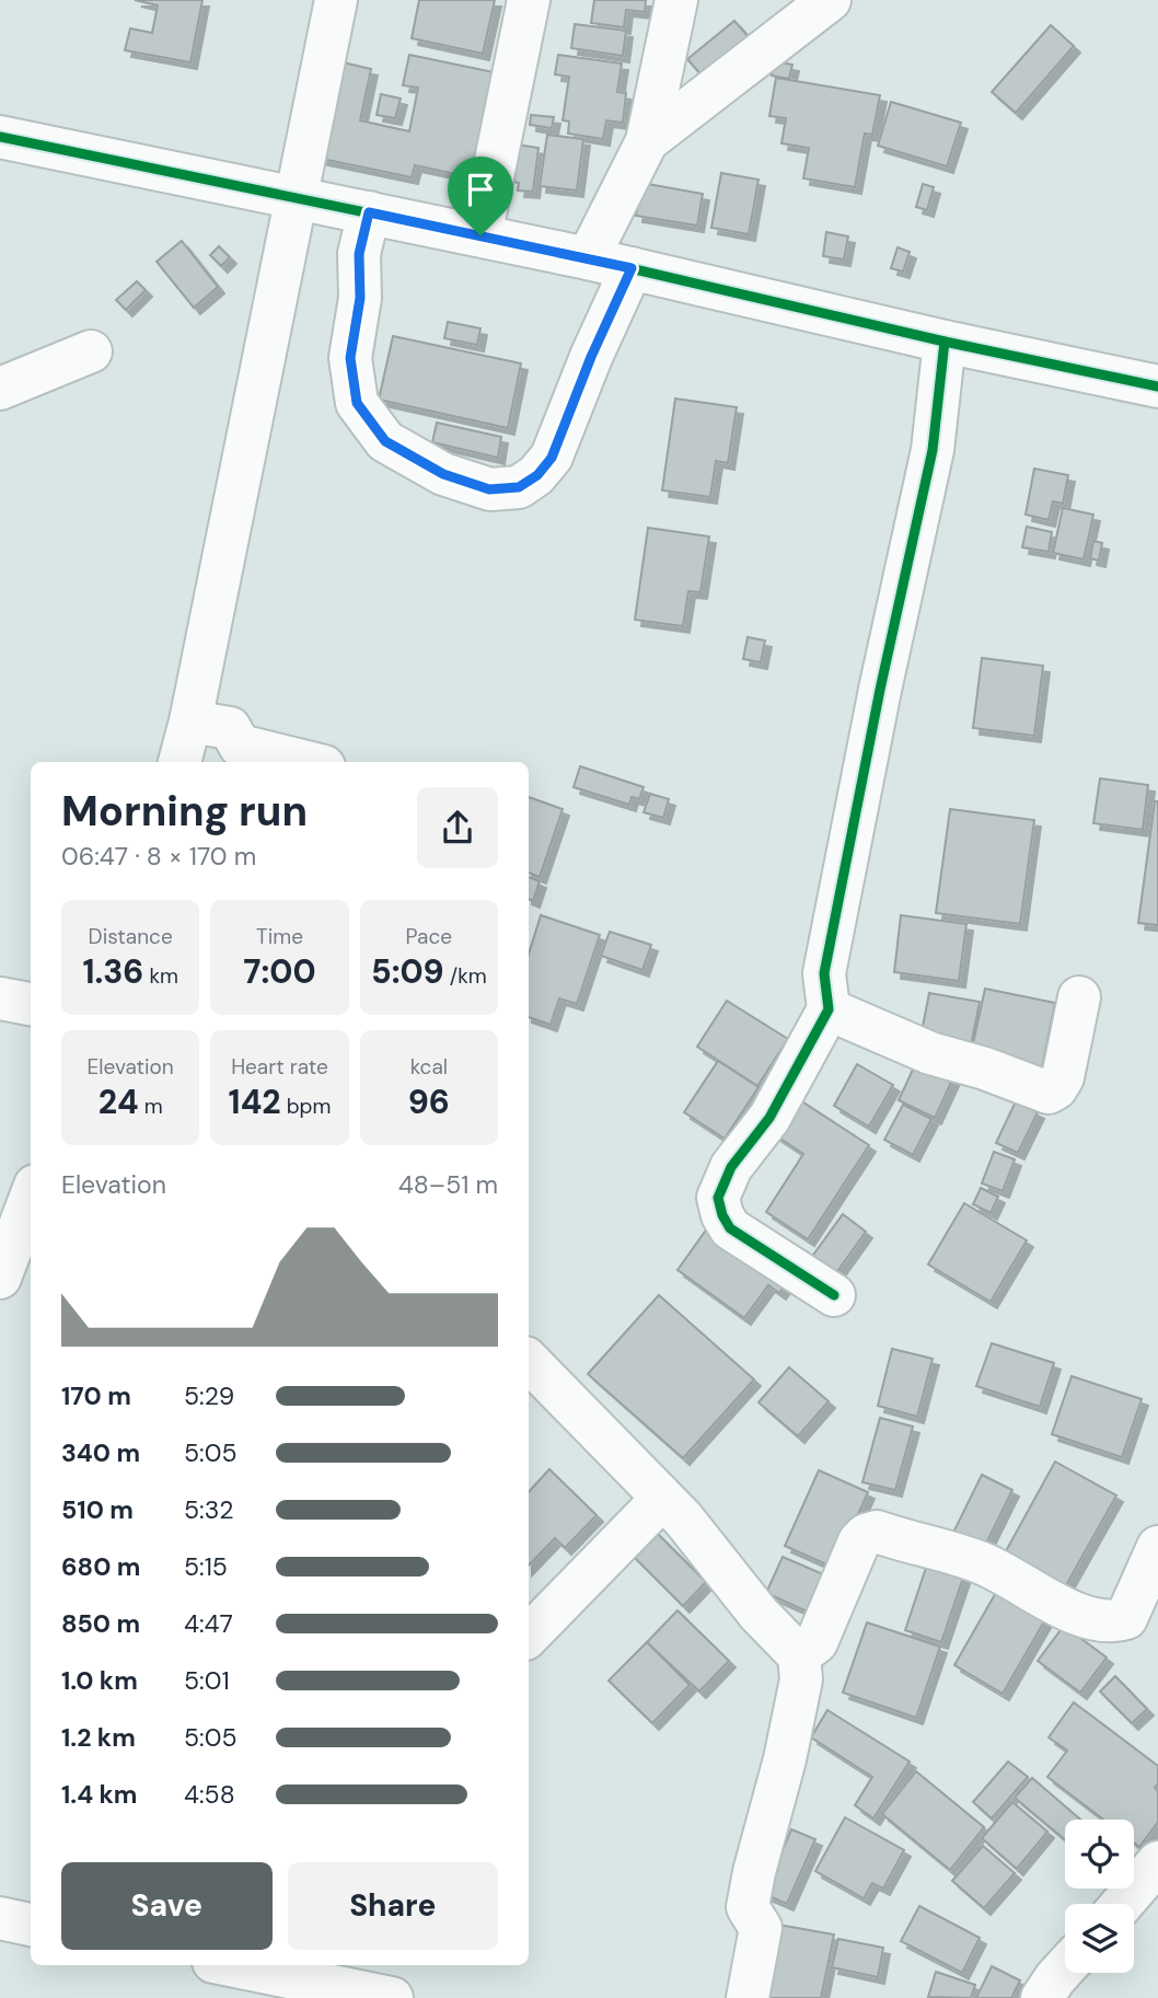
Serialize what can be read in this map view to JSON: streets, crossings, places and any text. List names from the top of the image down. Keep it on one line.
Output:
{"page":{"heading":["Morning run","06:47 · 8 × 170 m"],"stats":[["Distance","1.36 km"],["Time","7:00"],["Pace","5:09 /km"],["Elevation","24 m"],["Heart rate","142 bpm"],["kcal","96"]],"chart":["Elevation","48–51 m"],"list":[{"name":"170 m","note":"5:29"},{"name":"340 m","note":"5:05"},{"name":"510 m","note":"5:32"},{"name":"680 m","note":"5:15"},{"name":"850 m","note":"4:47"},{"name":"1.0 km","note":"5:01"},{"name":"1.2 km","note":"5:05"},{"name":"1.4 km","note":"4:58"}],"buttons":["Save","Share"]}}
